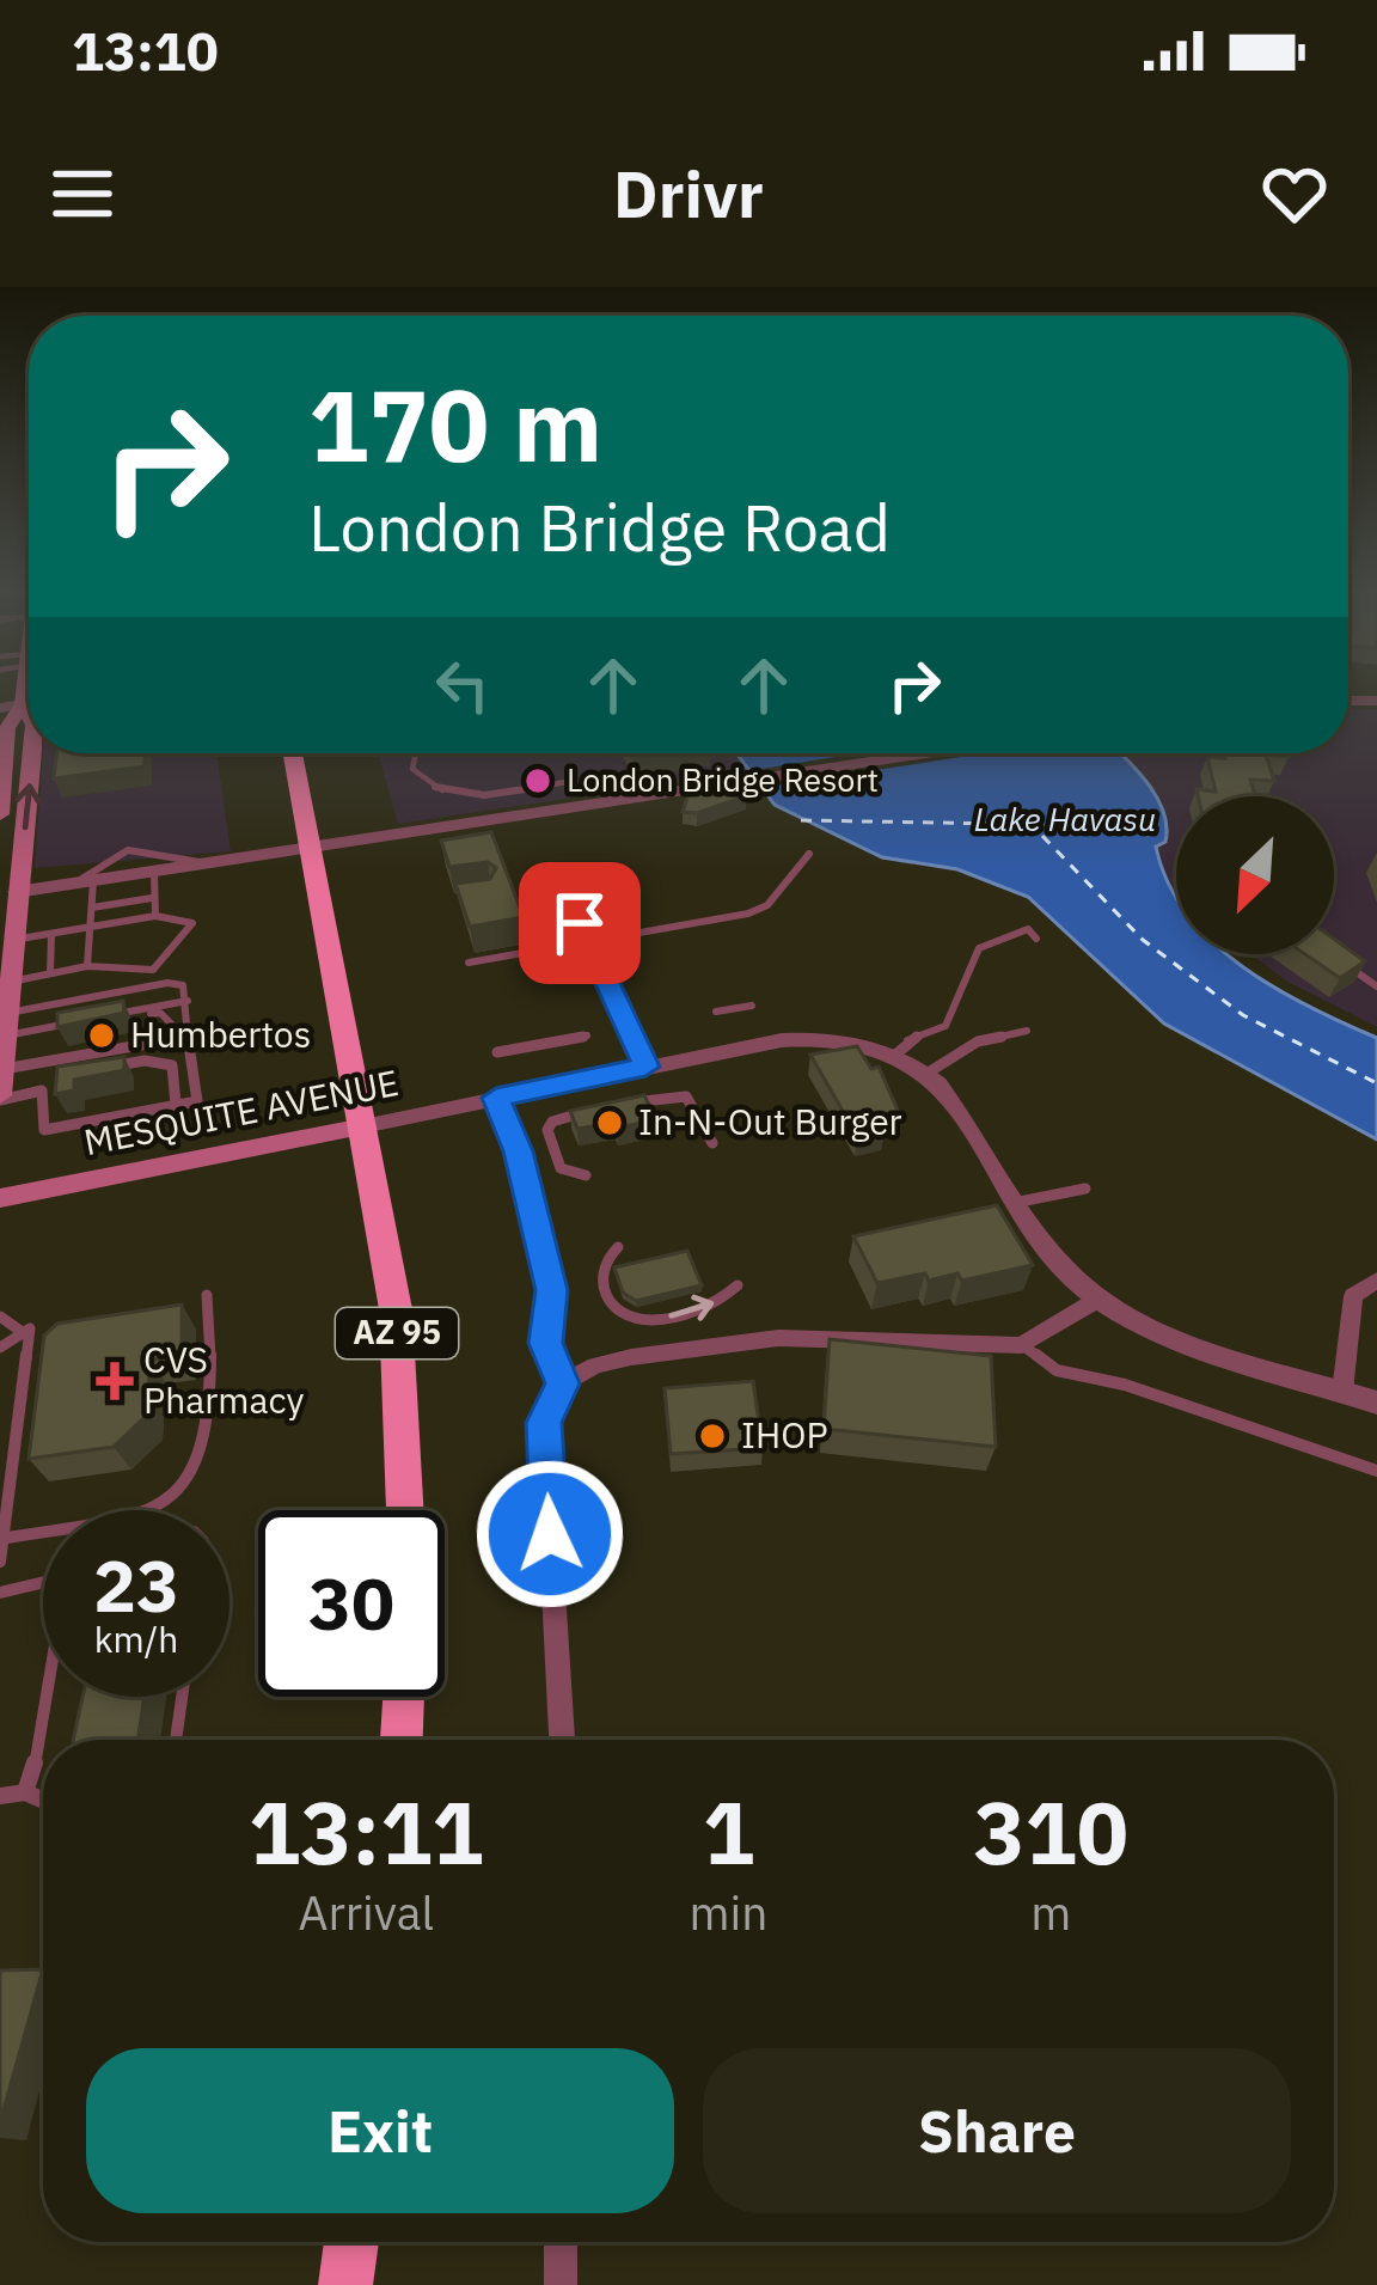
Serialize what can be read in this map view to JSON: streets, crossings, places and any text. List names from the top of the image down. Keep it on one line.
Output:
{"streets":{"highway":["AZ 95"],"main road":["MESQUITE AVENUE"]},"crossings":[["MESQUITE AVENUE","AZ 95"]],"water":["Lake Havasu"],"places":{"other":["London Bridge Resort","Humbertos","In-N-Out Burger","IHOP"],"health":["CVS Pharmacy"]},"north":"bottom left","page":{"status":"13:10","header":"Drivr","turn":["170 m","London Bridge Road"],"speed":"23 km/h","limit":"30","eta":["13:11","Arrival","1","min","310","m"],"buttons":["Exit","Share"]}}
